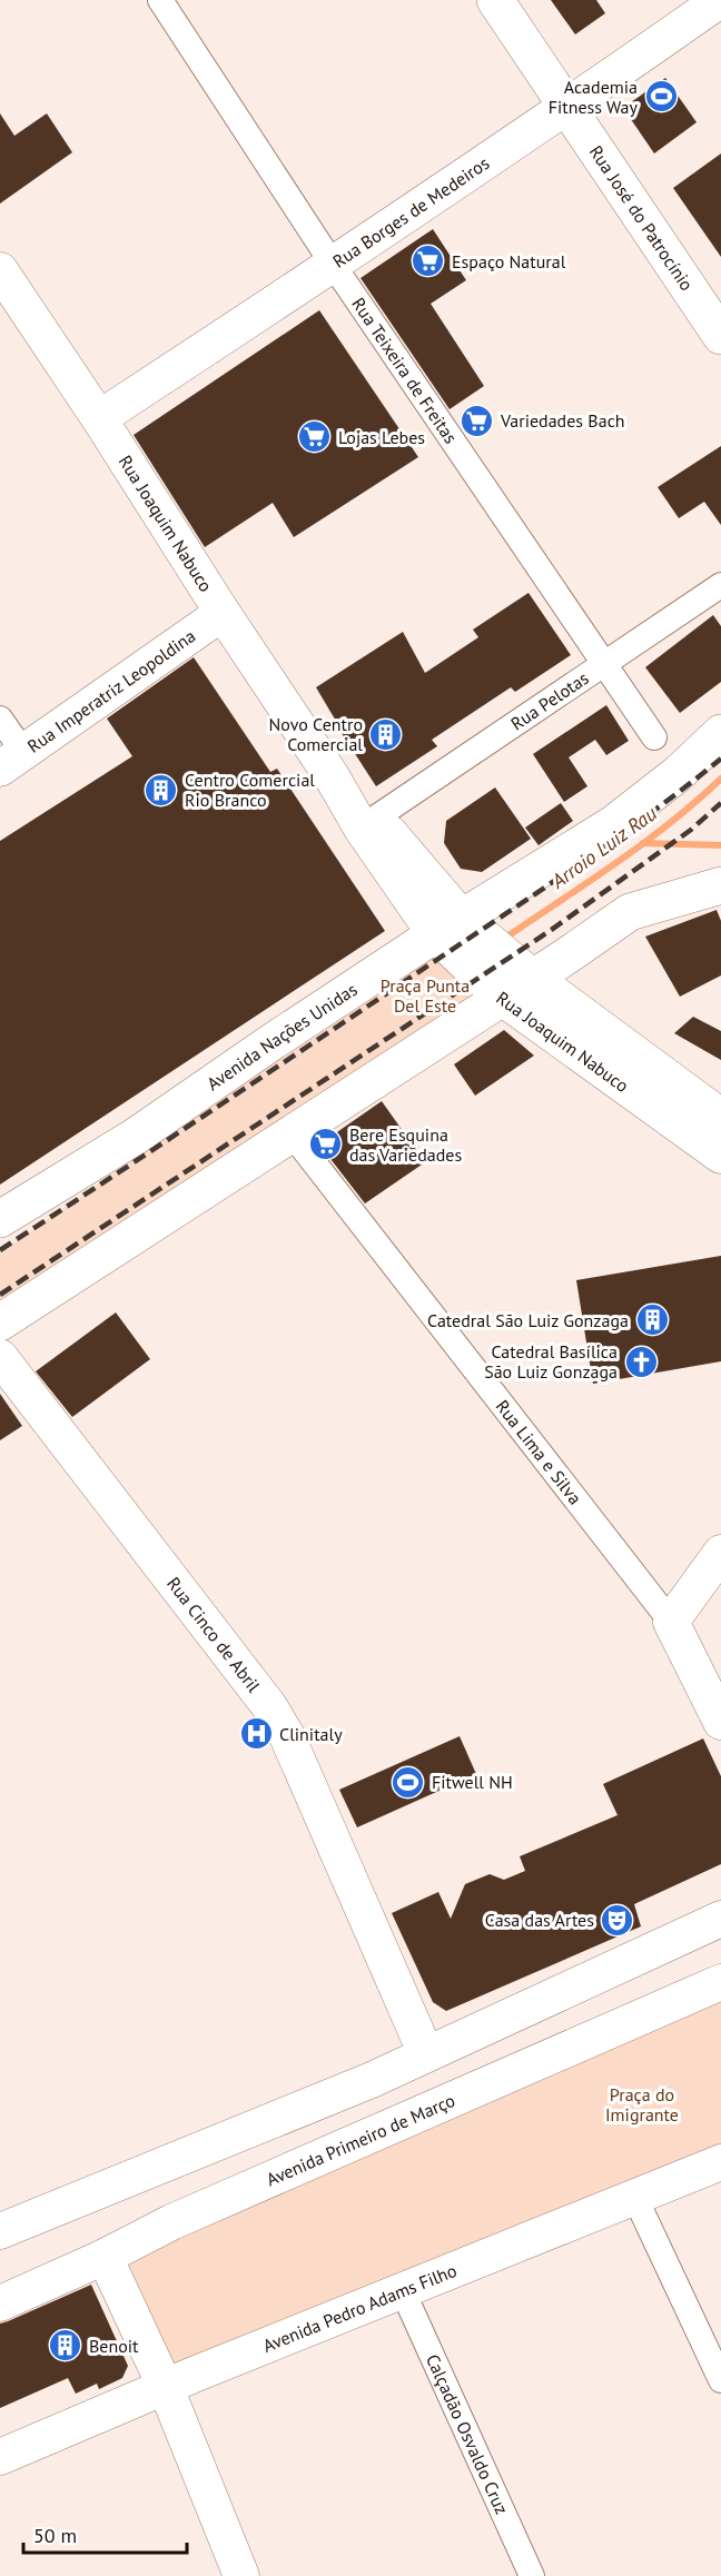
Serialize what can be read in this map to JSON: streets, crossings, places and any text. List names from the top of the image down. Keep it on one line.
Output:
{"streets":{"main road":["Rua José do Patrocínio","Avenida Nações Unidas"],"street":["Rua Borges de Medeiros","Rua Teixeira de Freitas","Rua Joaquim Nabuco","Rua Imperatriz Leopoldina","Rua Pelotas","Rua Lima e Silva","Rua Cinco de Abril","Avenida Primeiro de Março","Avenida Pedro Adams Filho","Calçadão Osvaldo Cruz"]},"crossings":[["Rua Borges de Medeiros","Rua José do Patrocínio"],["Rua Borges de Medeiros","Rua Teixeira de Freitas"],["Rua Borges de Medeiros","Rua Joaquim Nabuco"],["Rua Teixeira de Freitas","Rua Pelotas"],["Rua Joaquim Nabuco","Rua Imperatriz Leopoldina"],["Rua Joaquim Nabuco","Rua Pelotas"],["Rua Joaquim Nabuco","Avenida Nações Unidas"],["Avenida Pedro Adams Filho","Calçadão Osvaldo Cruz"]],"water":["Arroio Luiz Rau"],"parks":["Praça Punta Del Este","Praça do Imigrante"],"places":{"sports":["Academia Fitness Way","Fitwell NH"],"supermarket":["Espaço Natural","Variedades Bach","Lojas Lebes","Bere Esquina das Variedades"],"building":["Novo Centro Comercial","Centro Comercial Rio Branco","Catedral São Luiz Gonzaga","Benoit"],"church":["Catedral Basílica São Luiz Gonzaga"],"hospital":["Clinitaly"],"theatre":["Casa das Artes"]},"scale_bar":"50 m"}
